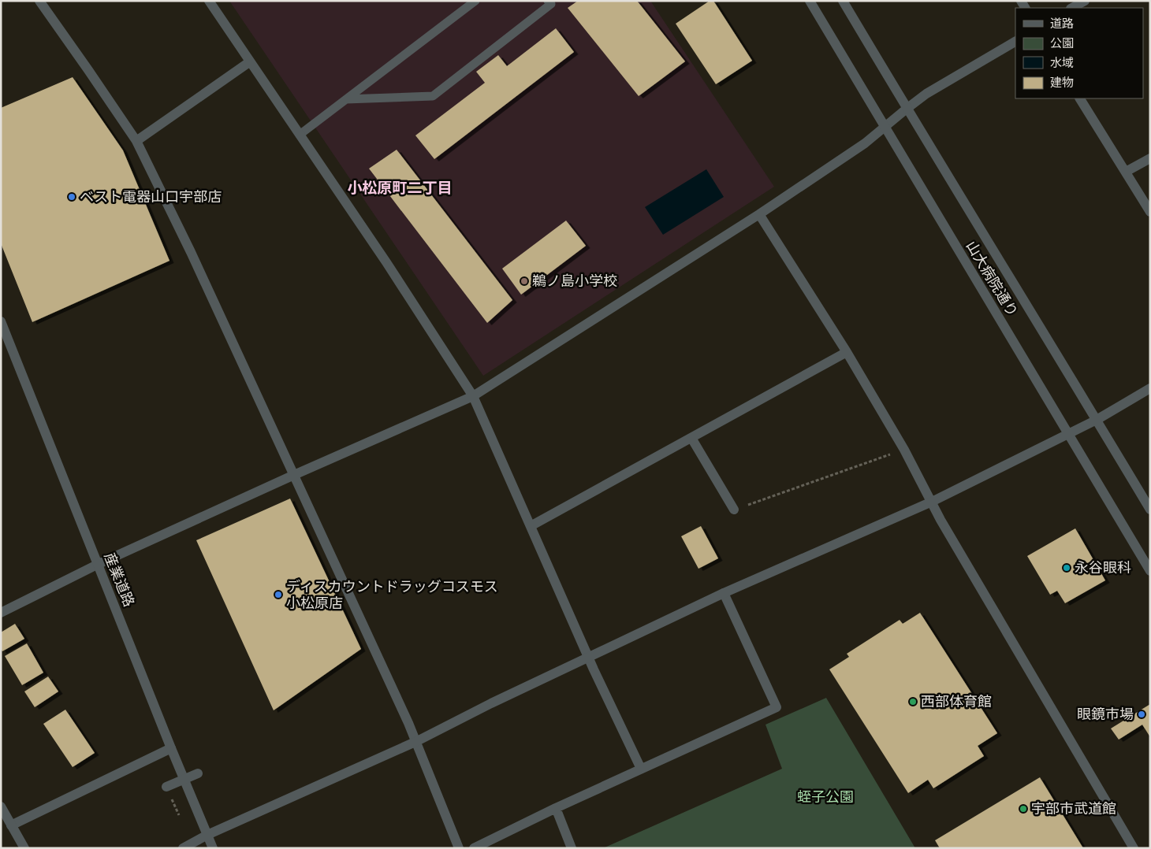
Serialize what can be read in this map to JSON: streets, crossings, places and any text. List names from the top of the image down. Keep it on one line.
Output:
{"streets":{"street":["山大病院通り","産業道路"]},"districts":["小松原町二丁目"],"parks":["蛭子公園"],"places":["ベスト電器山口宇部店","鵜ノ島小学校","永谷眼科","ディスカウントドラッグコスモス 小松原店","西部体育館","眼鏡市場","宇部市武道館"],"legend":["道路","公園","水域","建物"]}
